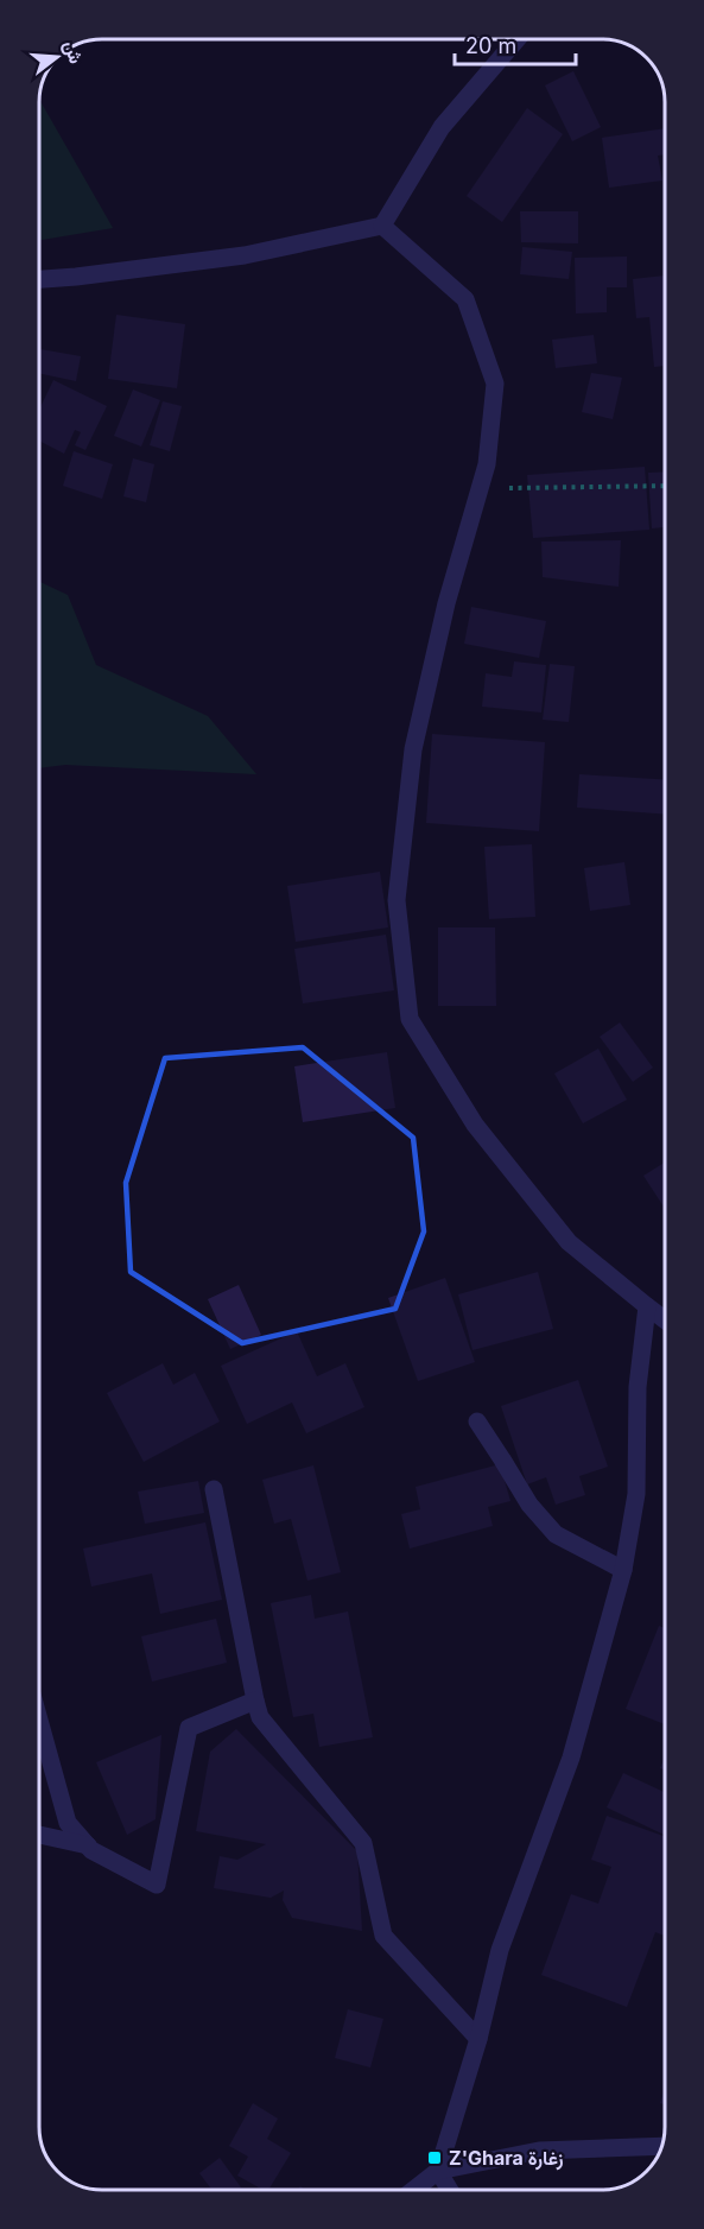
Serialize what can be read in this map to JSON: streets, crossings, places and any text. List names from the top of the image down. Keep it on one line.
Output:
{"places":{"transit":["Z'Ghara زغارة"]},"scale_bar":"20 m","north":"right"}
